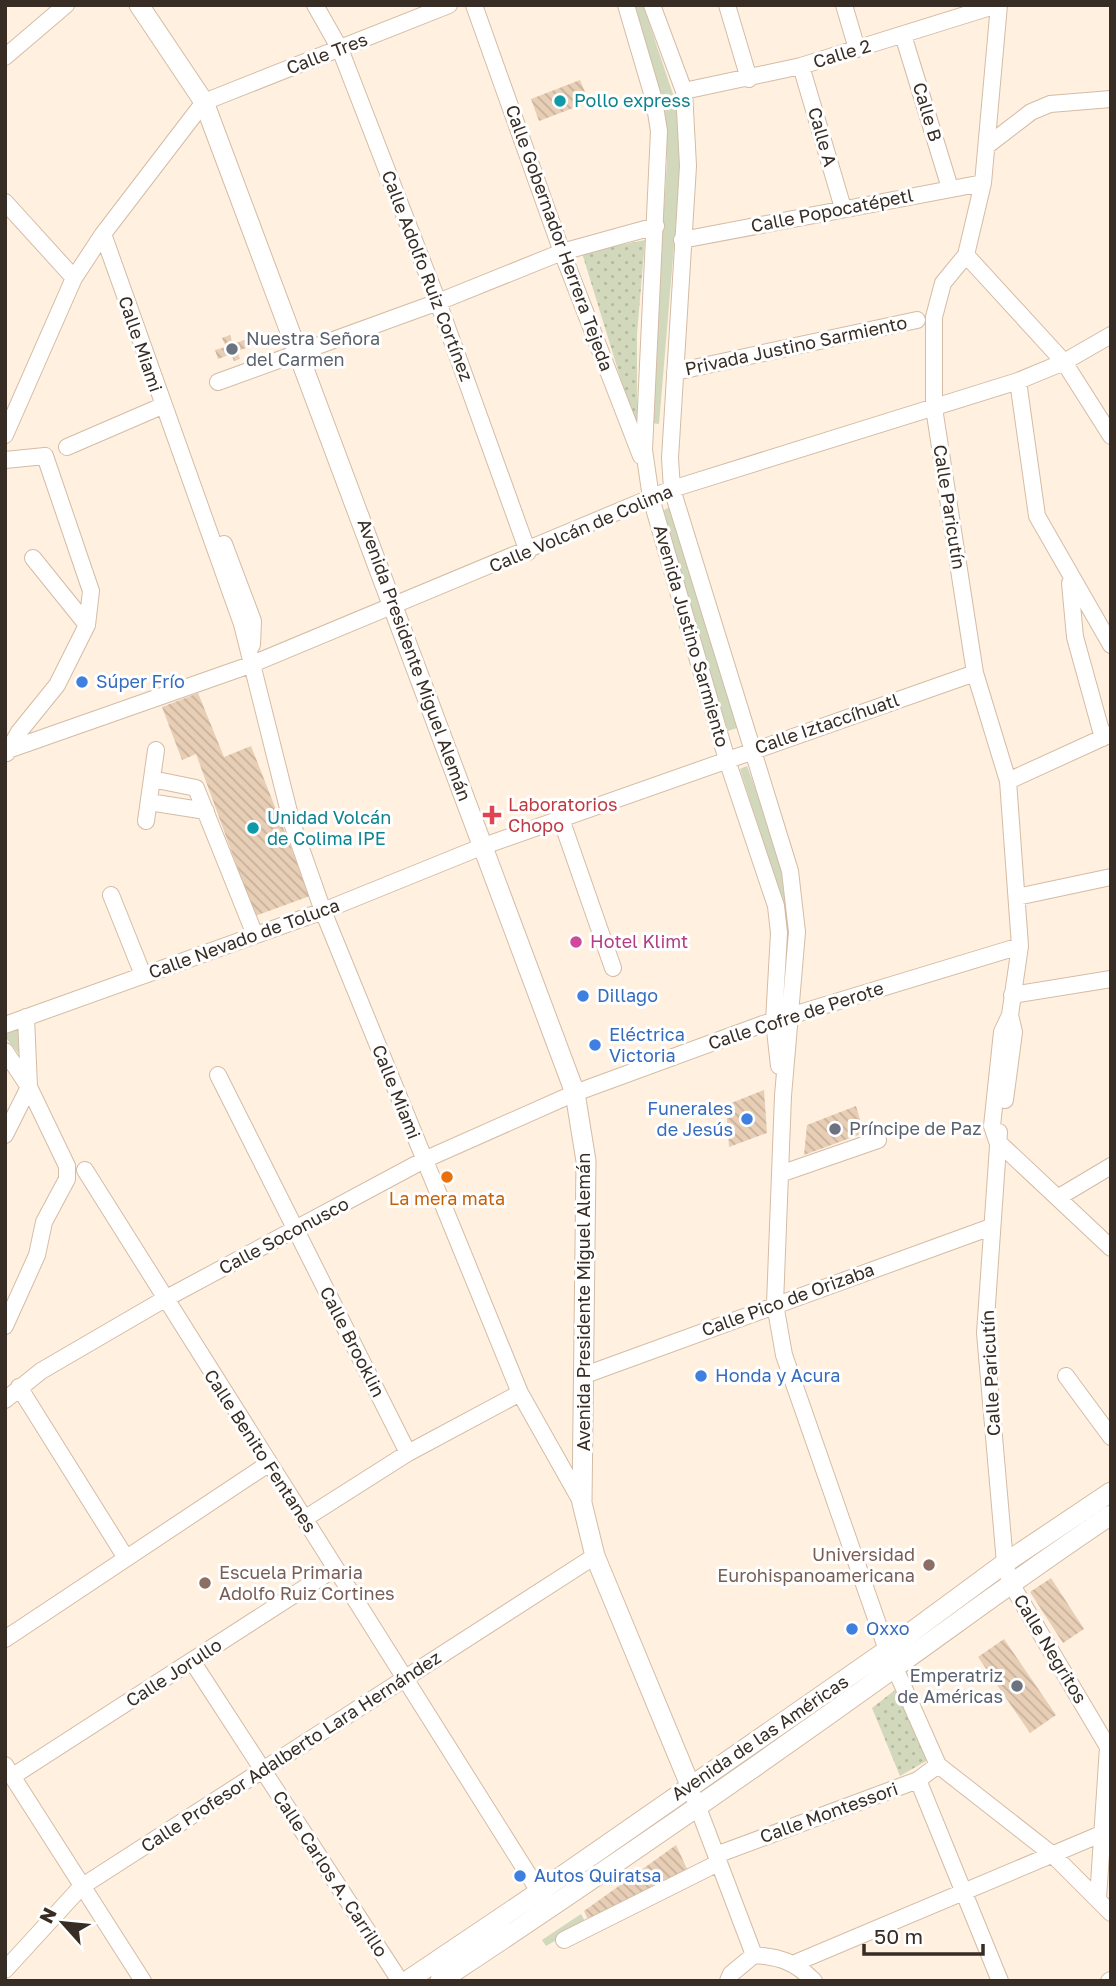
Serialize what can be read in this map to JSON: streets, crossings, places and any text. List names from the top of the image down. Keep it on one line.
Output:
{"streets":{"main road":["Avenida Presidente Miguel Alemán","Avenida de las Américas"],"street":["Calle Tres","Calle 2","Calle B","Calle A","Calle Popocatépetl","Calle Gobernador Herrera Tejeda","Calle Adolfo Ruiz Cortínez","Calle Miami","Privada Justino Sarmiento","Calle Paricutín","Calle Volcán de Colima","Avenida Justino Sarmiento","Calle Iztaccíhuatl","Calle Nevado de Toluca","Calle Cofre de Perote","Calle Soconusco","Calle Pico de Orizaba","Calle Brooklin","Calle Benito Fentanes","Calle Negritos","Calle Jorullo","Calle Profesor Adalberto Lara Hernández","Calle Montessori","Calle Carlos A. Carrillo"]},"crossings":[["Calle Tres","Calle Adolfo Ruiz Cortínez"],["Calle Tres","Avenida Presidente Miguel Alemán"],["Calle 2","Calle B"],["Calle 2","Calle A"],["Calle 2","Calle Paricutín"],["Calle 2","Avenida Justino Sarmiento"],["Calle B","Calle Popocatépetl"],["Calle A","Calle Popocatépetl"],["Calle Popocatépetl","Calle Paricutín"],["Calle Popocatépetl","Avenida Justino Sarmiento"],["Calle Gobernador Herrera Tejeda","Avenida Justino Sarmiento"],["Calle Adolfo Ruiz Cortínez","Calle Volcán de Colima"],["Calle Miami","Calle Volcán de Colima"],["Calle Miami","Avenida Presidente Miguel Alemán"],["Calle Miami","Calle Nevado de Toluca"],["Calle Miami","Calle Soconusco"],["Privada Justino Sarmiento","Avenida Justino Sarmiento"],["Calle Paricutín","Calle Volcán de Colima"],["Calle Paricutín","Calle Iztaccíhuatl"],["Calle Paricutín","Calle Cofre de Perote"],["Calle Paricutín","Calle Pico de Orizaba"],["Calle Paricutín","Calle Negritos"],["Calle Paricutín","Avenida de las Américas"],["Calle Volcán de Colima","Avenida Justino Sarmiento"],["Calle Volcán de Colima","Avenida Presidente Miguel Alemán"],["Avenida Justino Sarmiento","Calle Iztaccíhuatl"],["Avenida Justino Sarmiento","Calle Cofre de Perote"],["Avenida Justino Sarmiento","Calle Pico de Orizaba"],["Avenida Justino Sarmiento","Avenida de las Américas"],["Avenida Justino Sarmiento","Calle Montessori"],["Avenida Presidente Miguel Alemán","Calle Iztaccíhuatl"],["Avenida Presidente Miguel Alemán","Calle Nevado de Toluca"],["Avenida Presidente Miguel Alemán","Calle Cofre de Perote"],["Avenida Presidente Miguel Alemán","Calle Soconusco"],["Avenida Presidente Miguel Alemán","Calle Pico de Orizaba"],["Avenida Presidente Miguel Alemán","Avenida de las Américas"],["Avenida Presidente Miguel Alemán","Calle Profesor Adalberto Lara Hernández"],["Calle Iztaccíhuatl","Calle Nevado de Toluca"],["Calle Cofre de Perote","Calle Soconusco"],["Calle Soconusco","Calle Brooklin"],["Calle Soconusco","Calle Benito Fentanes"],["Calle Benito Fentanes","Calle Jorullo"],["Calle Benito Fentanes","Avenida de las Américas"],["Calle Benito Fentanes","Calle Profesor Adalberto Lara Hernández"],["Calle Negritos","Avenida de las Américas"],["Calle Jorullo","Calle Carlos A. Carrillo"],["Calle Profesor Adalberto Lara Hernández","Calle Carlos A. Carrillo"]],"places":{"other":["Pollo express","Nuestra Señora del Carmen","Súper Frío","Unidad Volcán de Colima IPE","Hotel Klimt","Dillago","Eléctrica Victoria","Funerales de Jesús","Príncipe de Paz","La mera mata","Honda y Acura","Universidad Eurohispanoamericana","Escuela Primaria Adolfo Ruiz Cortines","Oxxo","Emperatriz de Américas","Autos Quiratsa"],"health":["Laboratorios Chopo"]},"scale_bar":"50 m","north":"top left"}
